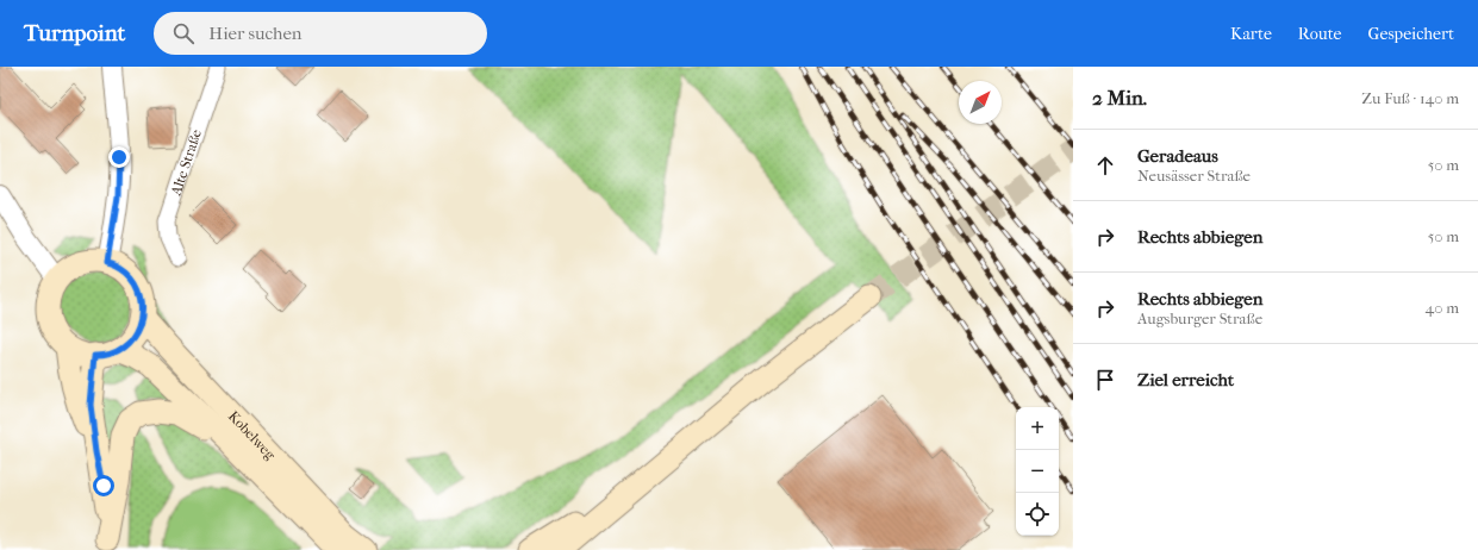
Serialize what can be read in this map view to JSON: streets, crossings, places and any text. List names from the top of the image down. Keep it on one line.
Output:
{"streets":{"main road":["Kobelweg"],"street":["Alte Straße"]},"north":"top right","page":{"header":"Turnpoint","search":"Hier suchen","nav":["Karte","Route","Gespeichert"],"heading":["2 Min.","Zu Fuß · 140 m"],"list":[["Geradeaus","Neusässer Straße","50 m"],["Rechts abbiegen","50 m"],["Rechts abbiegen","Augsburger Straße","40 m"],"Ziel erreicht"],"map_buttons":["+","−"]}}
